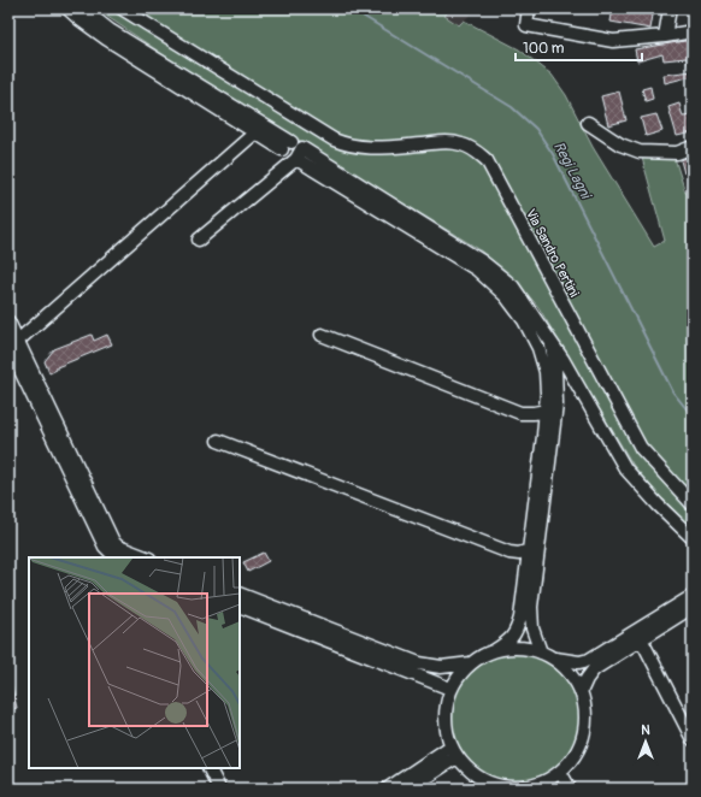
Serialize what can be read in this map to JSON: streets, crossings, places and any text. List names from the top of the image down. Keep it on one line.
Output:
{"streets":{"street":["Via Sandro Pertini"]},"water":["Regi Lagni"],"scale_bar":"100 m","north":"top"}
